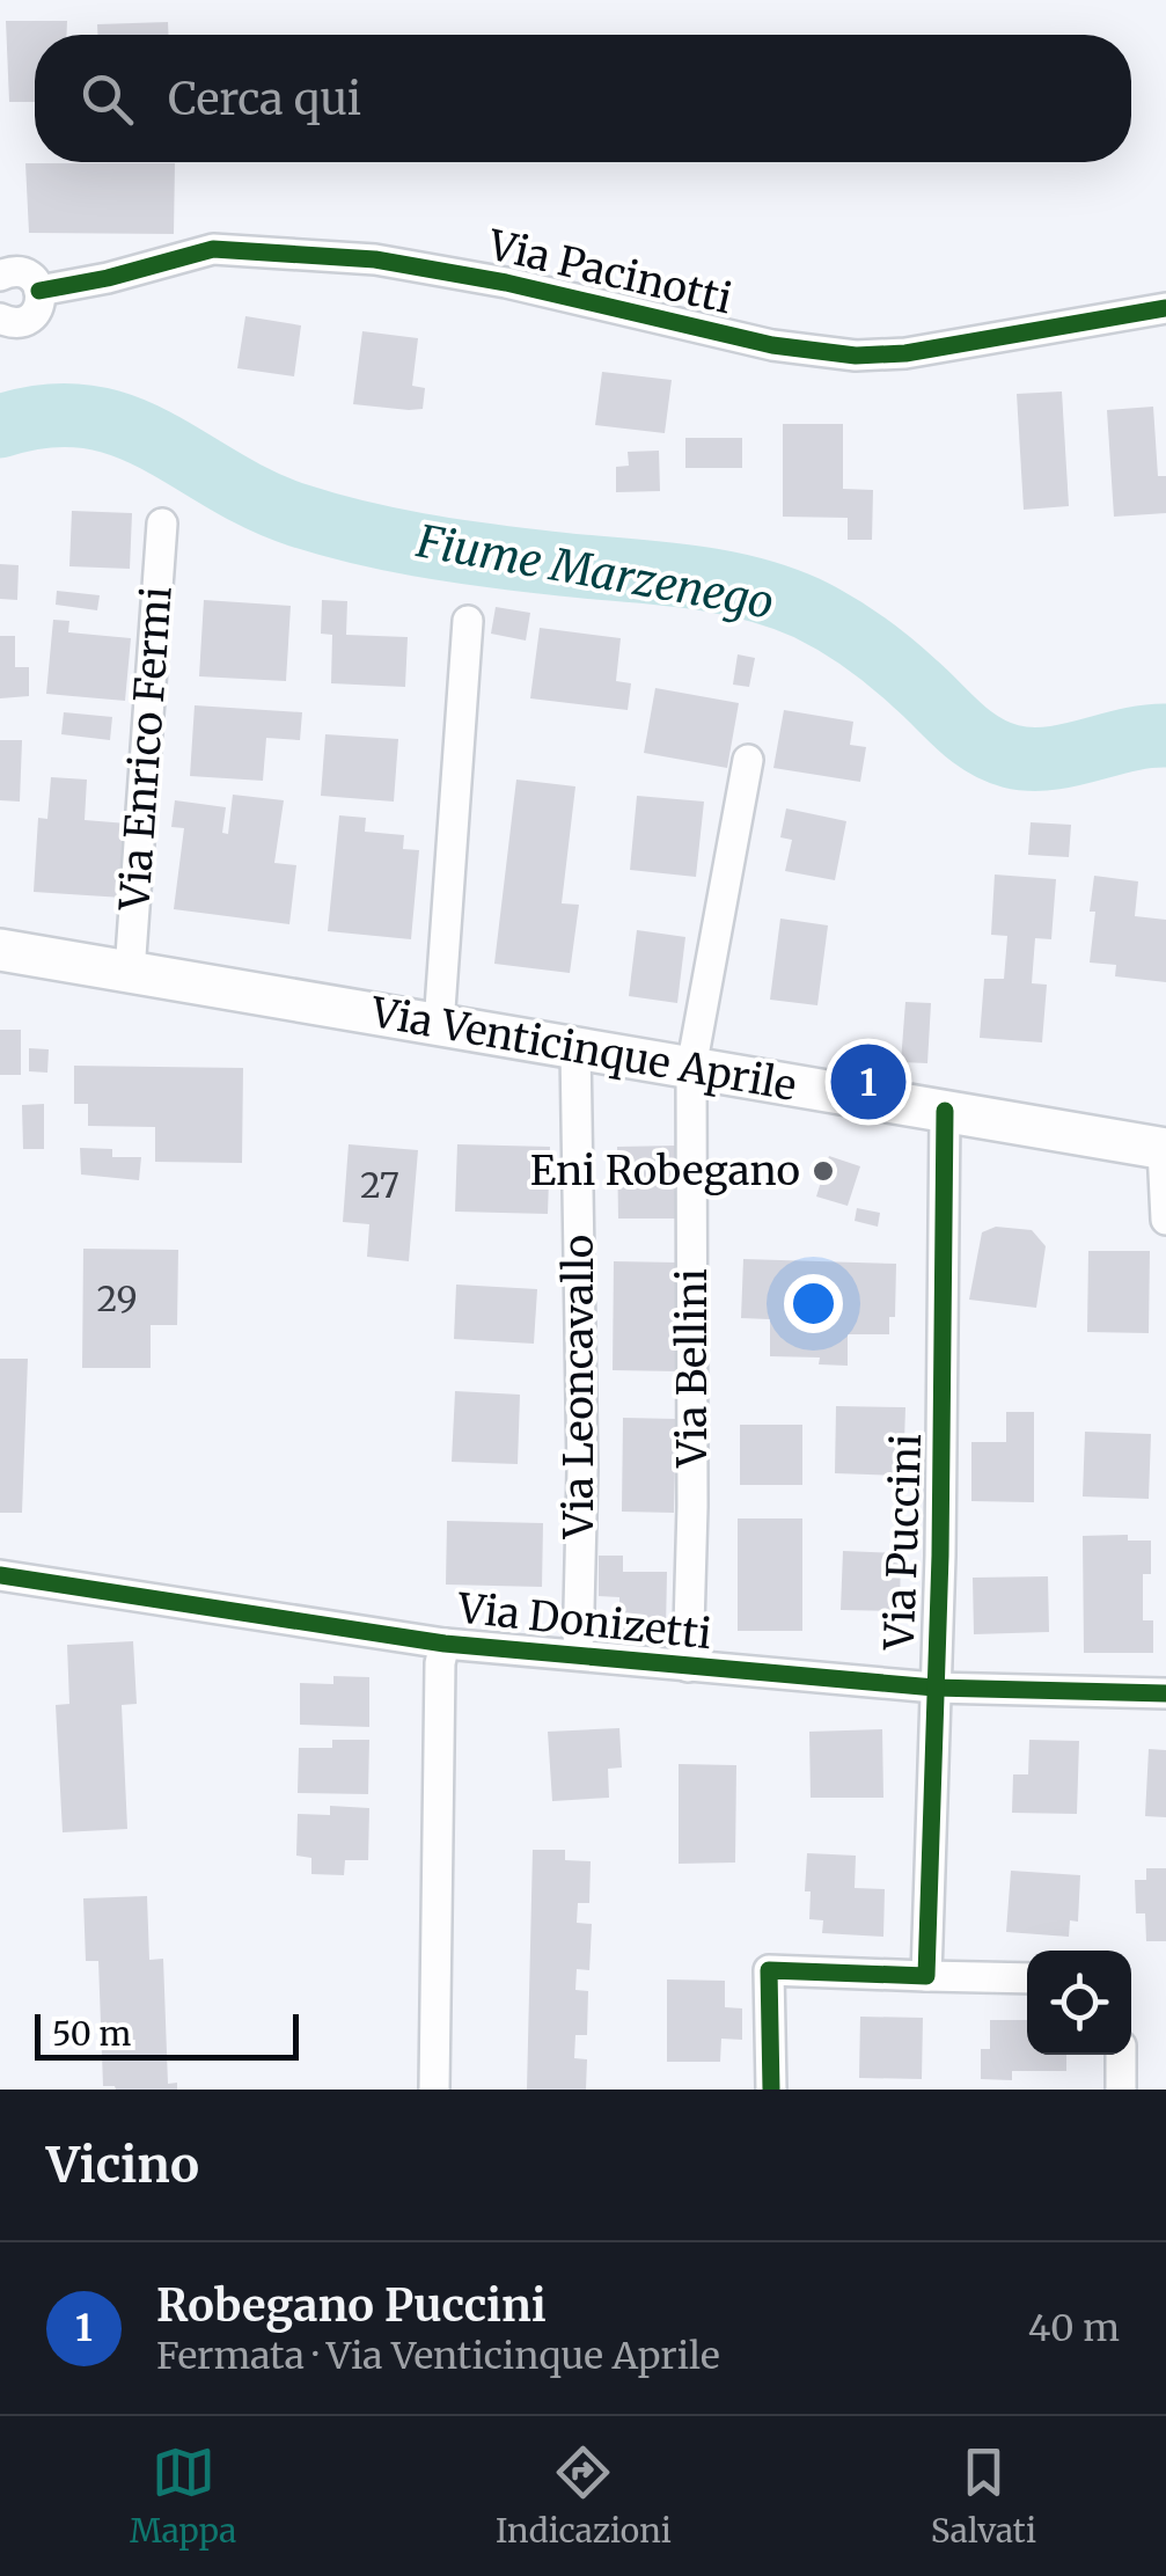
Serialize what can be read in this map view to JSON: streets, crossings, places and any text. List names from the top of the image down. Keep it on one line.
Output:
{"streets":{"main road":["Via Venticinque Aprile"],"street":["Via Pacinotti","Via Enrico Fermi","Via Bellini","Via Leoncavallo","Via Puccini","Via Donizetti"]},"crossings":[["Via Enrico Fermi","Via Venticinque Aprile"],["Via Venticinque Aprile","Via Bellini"],["Via Venticinque Aprile","Via Leoncavallo"],["Via Venticinque Aprile","Via Puccini"],["Via Bellini","Via Donizetti"],["Via Leoncavallo","Via Donizetti"],["Via Puccini","Via Donizetti"]],"water":["Fiume Marzenego"],"places":["Eni Robegano"],"house_numbers":["27","29"],"scale_bar":"50 m","page":{"search":"Cerca qui","pins":"1","scale":"50 m","heading":"Vicino","list":[{"mark":"1","name":"Robegano Puccini","note":"Fermata · Via Venticinque Aprile","value":"40 m"}],"nav":["Mappa","Indicazioni","Salvati"]}}
